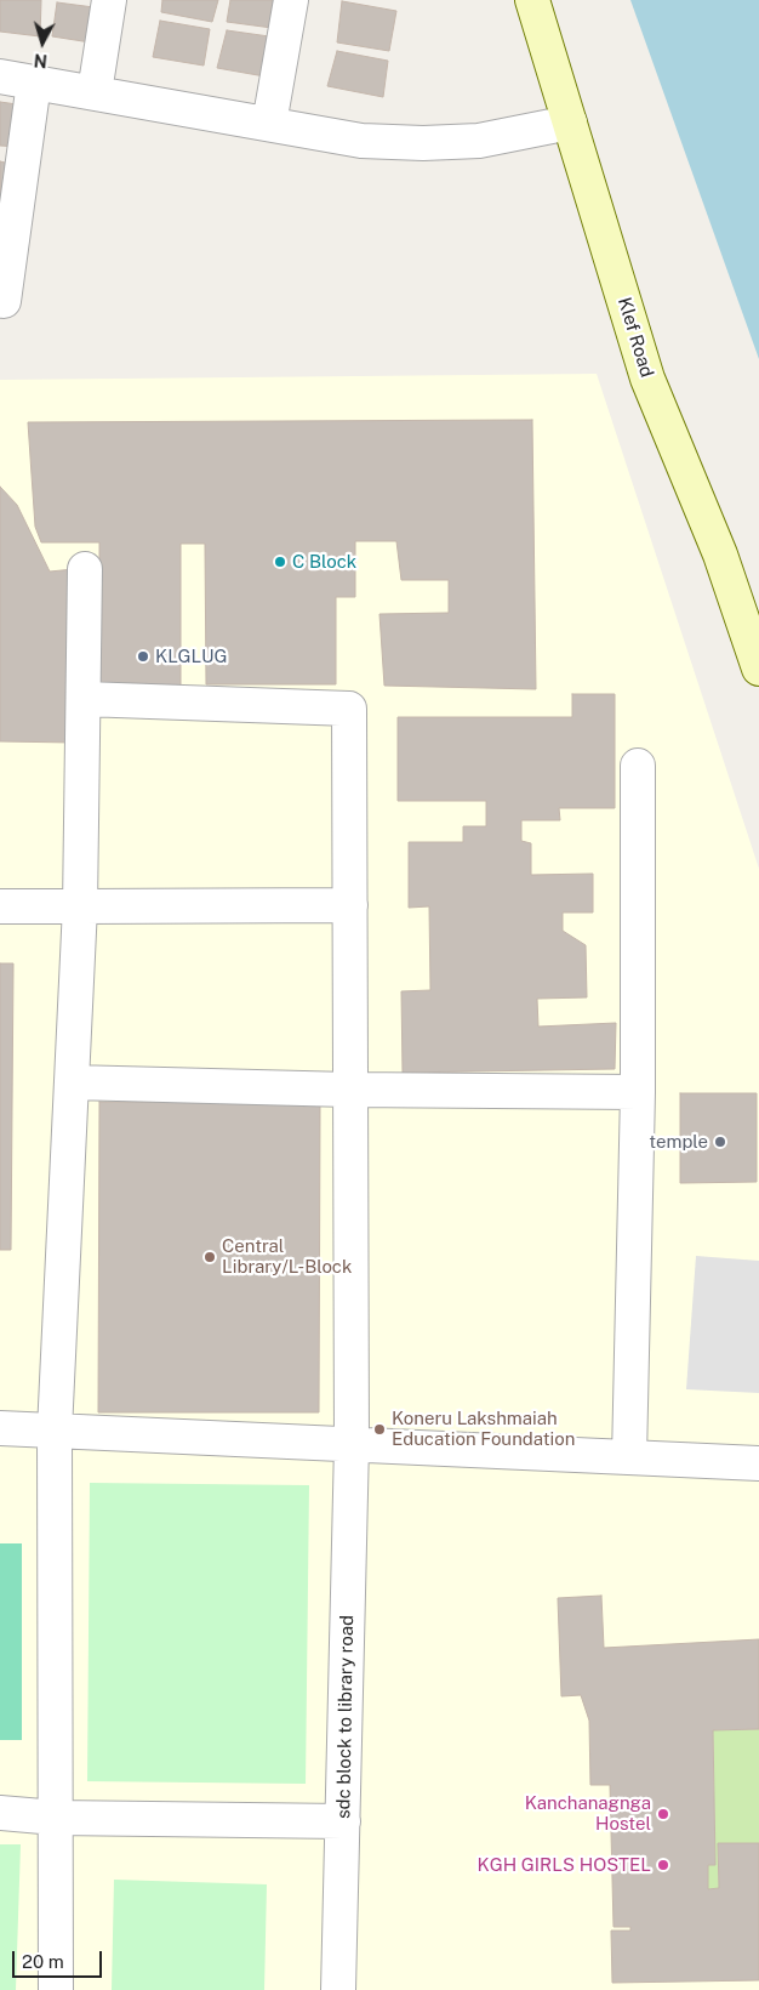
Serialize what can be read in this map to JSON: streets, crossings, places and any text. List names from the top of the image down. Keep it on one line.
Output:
{"streets":{"main road":["Klef Road"],"street":["sdc block to library road"]},"places":["C Block","KLGLUG","temple","Central Library/L-Block","Koneru Lakshmaiah Education Foundation","Kanchanagnga Hostel","KGH GIRLS HOSTEL"],"scale_bar":"20 m","north":"bottom"}
